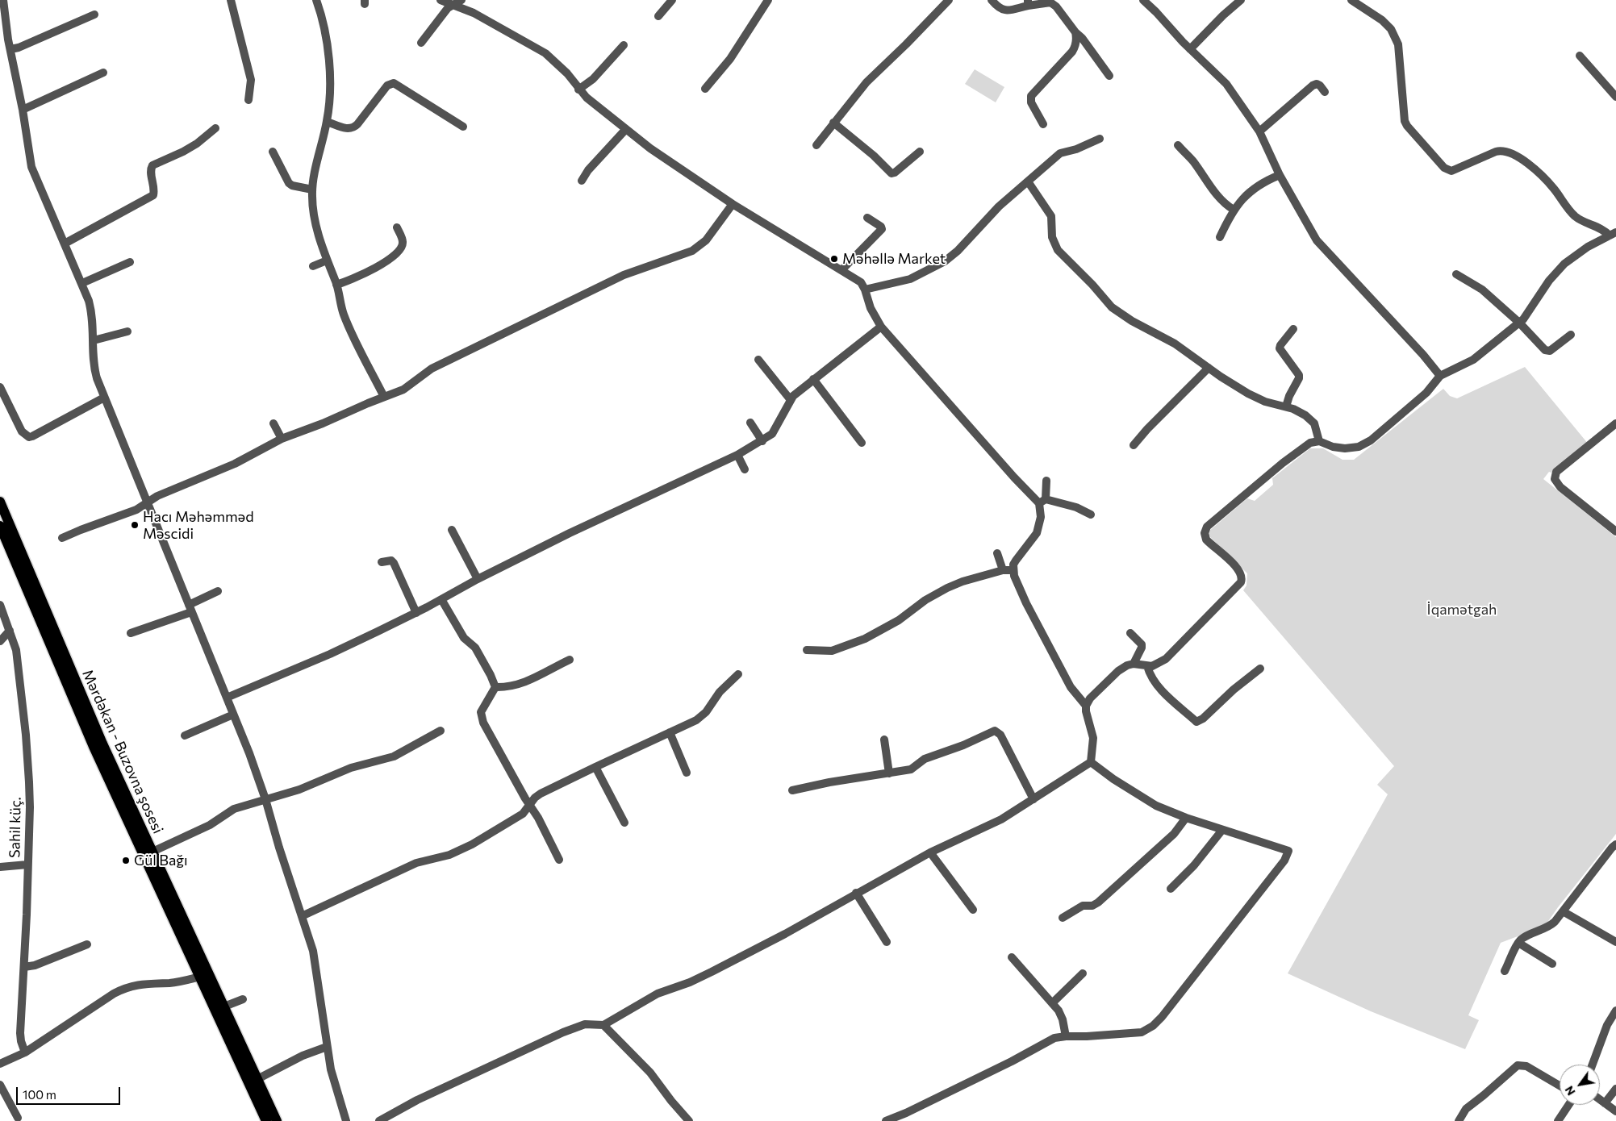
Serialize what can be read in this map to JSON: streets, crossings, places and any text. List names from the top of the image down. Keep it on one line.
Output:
{"streets":{"main road":["Mərdəkan - Buzovna şosesi"],"street":["Sahil küç."]},"parks":["İqamətgah"],"places":["Məhəllə Market","Hacı Məhəmməd Məscidi","Gül Bağı"],"scale_bar":"100 m","north":"bottom left"}
